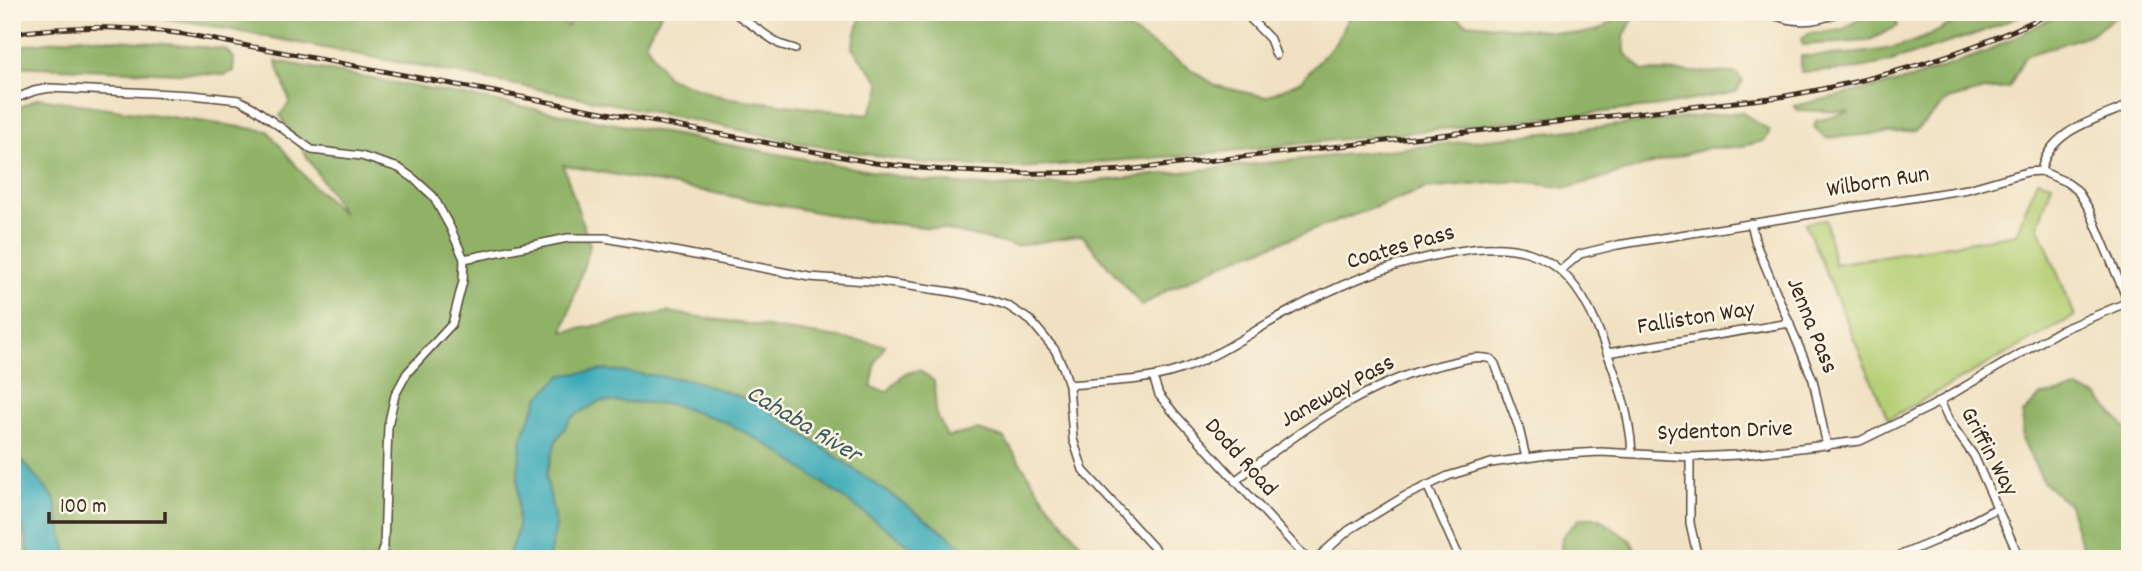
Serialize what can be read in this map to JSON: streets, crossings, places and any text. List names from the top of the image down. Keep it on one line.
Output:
{"streets":{"street":["Wilborn Run","Coates Pass","Falliston Way","Jenna Pass","Janeway Pass","Sydenton Drive","Griffin Way","Dodd Road"]},"crossings":[["Wilborn Run","Coates Pass"],["Wilborn Run","Jenna Pass"],["Coates Pass","Falliston Way"],["Coates Pass","Sydenton Drive"],["Coates Pass","Dodd Road"],["Falliston Way","Jenna Pass"],["Jenna Pass","Sydenton Drive"],["Janeway Pass","Sydenton Drive"],["Janeway Pass","Dodd Road"],["Sydenton Drive","Griffin Way"]],"water":["Cahaba River"],"scale_bar":"100 m"}
